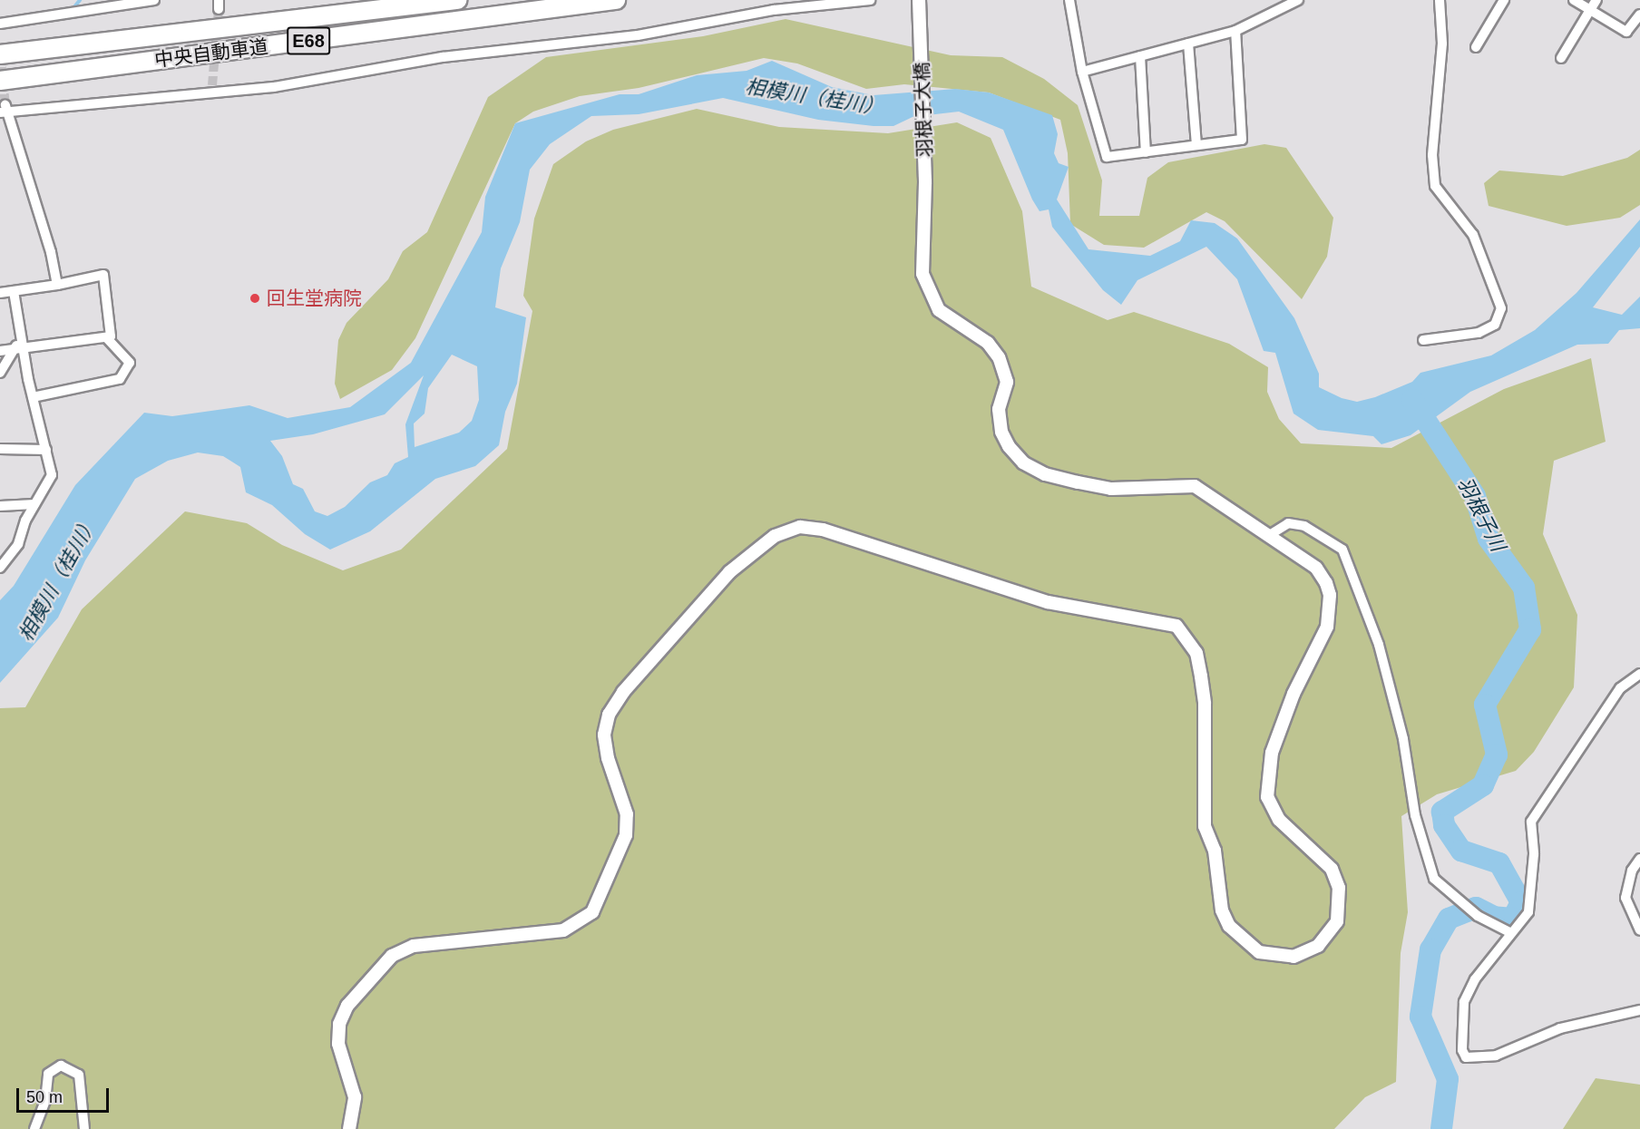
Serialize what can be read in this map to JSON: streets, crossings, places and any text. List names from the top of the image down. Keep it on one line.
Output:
{"streets":{"highway":["E68","中央自動車道"],"street":["羽根子大橋"]},"water":["相模川（桂川）","羽根子川"],"places":["回生堂病院"],"scale_bar":"50 m"}
